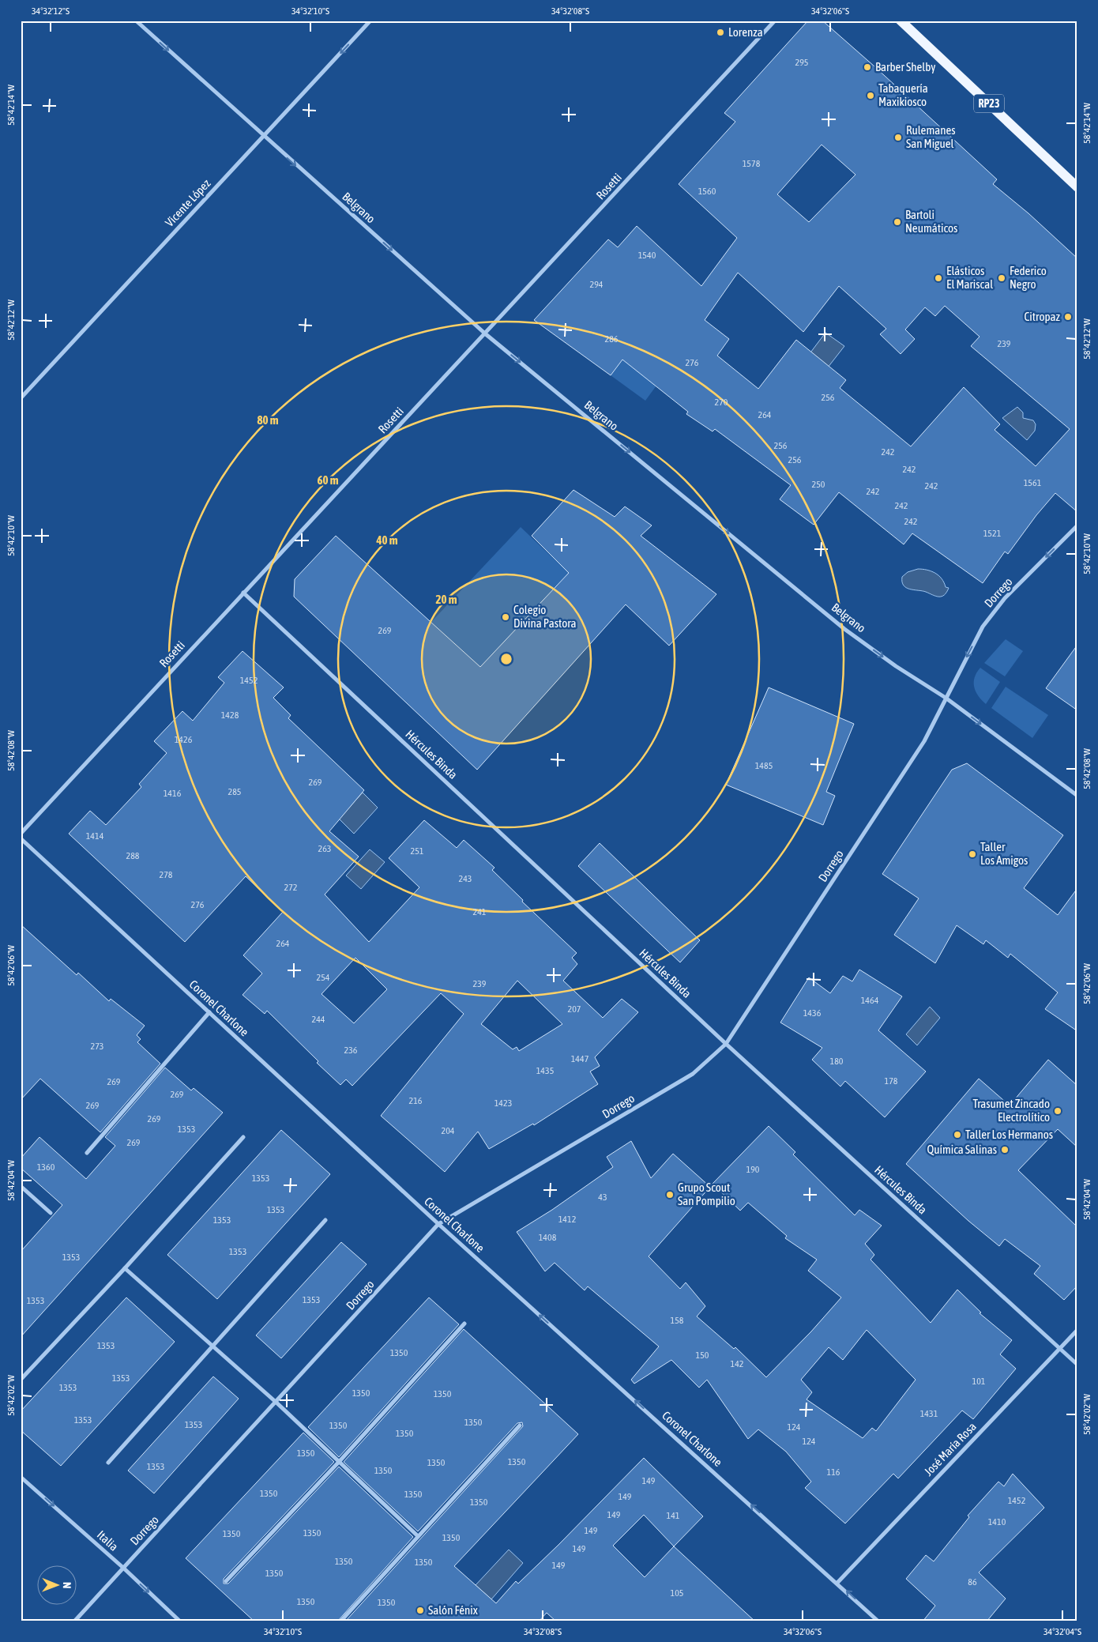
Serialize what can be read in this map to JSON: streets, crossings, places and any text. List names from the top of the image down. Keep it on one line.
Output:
{"streets":{"main road":["RP23"],"street":["Rosetti","Vicente López","Belgrano","Dorrego","Hércules Binda","Coronel Charlone","José María Rosa","Italia"]},"crossings":[["Rosetti","Belgrano"],["Rosetti","Hércules Binda"],["Vicente López","Belgrano"],["Belgrano","Dorrego"],["Dorrego","Hércules Binda"],["Dorrego","Coronel Charlone"],["Dorrego","Italia"],["Hércules Binda","José María Rosa"],["Coronel Charlone","José María Rosa"]],"one_way":["Belgrano","Coronel Charlone","Italia"],"places":["Lorenza","Barber Shelby","Tabaquería Maxikiosco","Rulemanes San Miguel","Bartoli Neumáticos","Elásticos El Mariscal","Federico Negro","Citropaz","Colegio Divina Pastora","Taller Los Amigos","Trasumet Zincado Electrolítico","Taller Los Hermanos","Química Salinas","Grupo Scout San Pompilio","Salón Fénix"],"house_numbers":["295","1578","1560","1540","294","286","239","276","256","270","264","256","242","256","242","1561","250","242","242","242","242","1521","269","1452","1428","1426","1485","269","285","1416","1414","263","251","288","278","243","272","276","241","264","254","239","1464","207","1436","244","273","236","1447","180","1435","178","269","269","216","1423","269","269","1353","204","269","1360","190","1353","43","1353","1412","1353","1408","1353","1353","1353","1353","158","1353","1350","150","142","1353","101","1353","1350","1350","1431","1353","1350","1353","1350","124","1350","124","1350","1350","1350","1353","1350","116","149","1350","1350","149","1452","1350","149","141","1410","149","1350","1350","1350","149","1350","1350","149","1350","86","105","1350","1350"],"north":"right","coordinates":["34°32'12\"S","34°32'10\"S","34°32'08\"S","34°32'06\"S","58°42'14\"W","58°42'12\"W","58°42'10\"W","58°42'08\"W","58°42'06\"W","58°42'04\"W","58°42'02\"W","34°32'04\"S"],"rings":["80 m","60 m","40 m","20 m"]}
